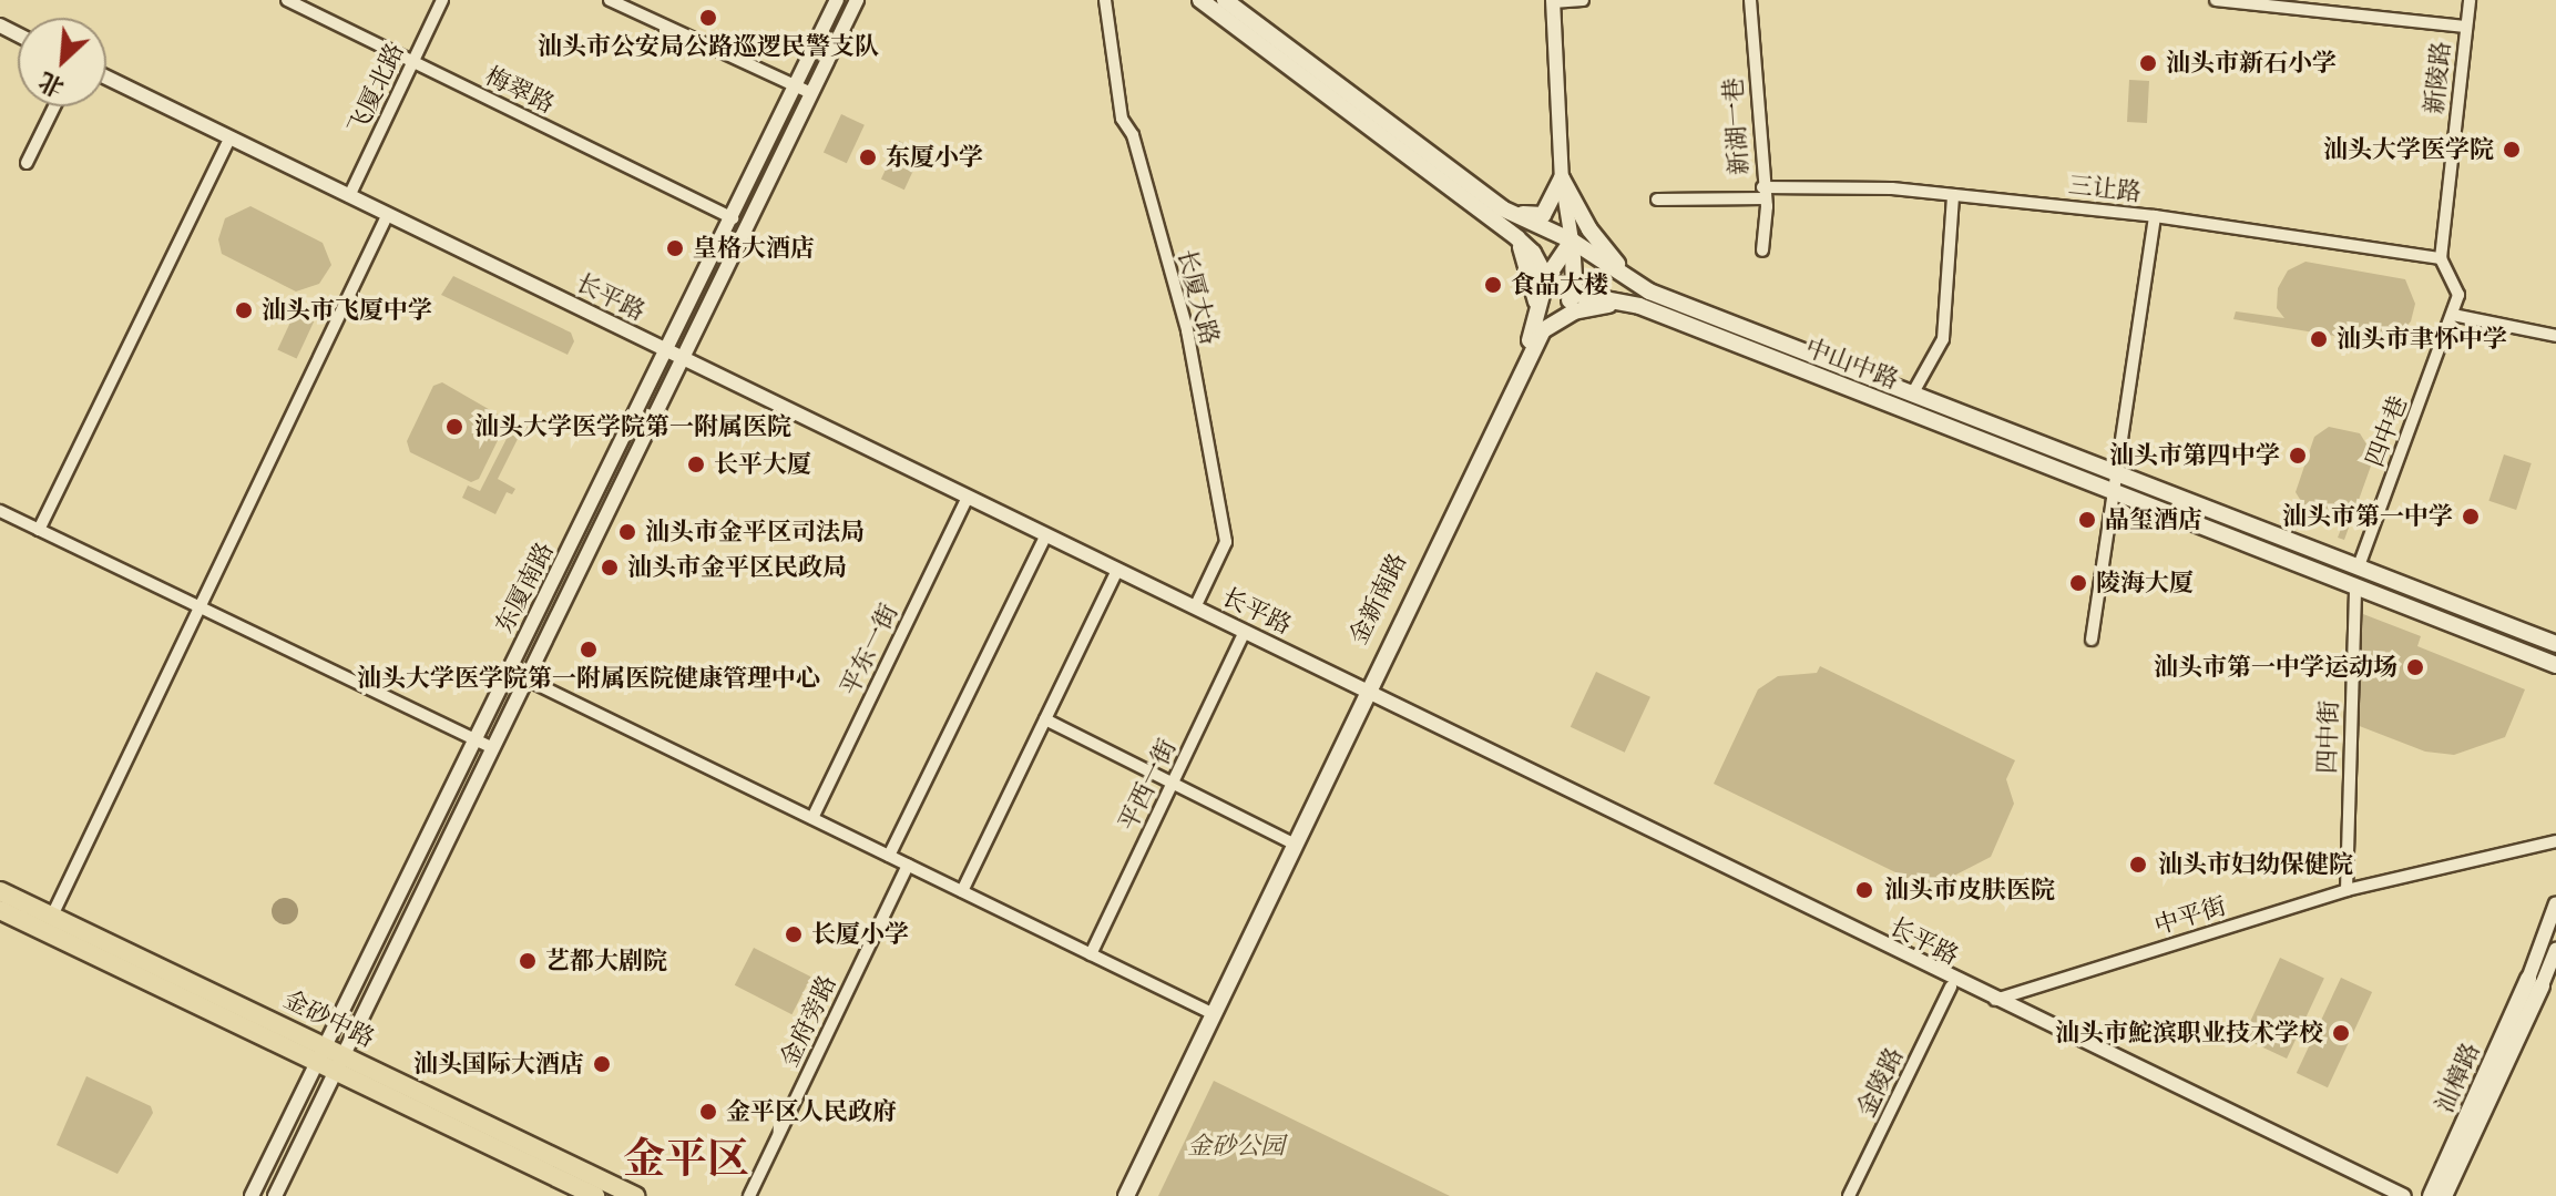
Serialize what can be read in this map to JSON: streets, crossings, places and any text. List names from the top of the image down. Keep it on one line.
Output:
{"streets":{"main road":["中山中路","金新南路","金砂中路","汕樟路"],"street":["新陵路","飞厦北路","梅翠路","新湖一巷","三让路","长平路","长厦大路","四中巷","东厦南路","平东一街","四中街","平西一街","中平街","金府旁路","金陵路"]},"crossings":[["新陵路","三让路"],["新陵路","四中巷"],["飞厦北路","梅翠路"],["飞厦北路","长平路"],["梅翠路","东厦南路"],["新湖一巷","三让路"],["长平路","长厦大路"],["长平路","东厦南路"],["长平路","金新南路"],["长平路","平东一街"],["长平路","平西一街"],["长平路","中平街"],["长平路","金陵路"],["中山中路","四中巷"],["中山中路","金新南路"],["中山中路","四中街"],["东厦南路","金砂中路"],["四中街","中平街"]],"districts":["金平区"],"parks":["金砂公园"],"places":["汕头市公安局公路巡逻民警支队","汕头市新石小学","汕头大学医学院","东厦小学","皇格大酒店","食品大楼","汕头市飞厦中学","汕头市聿怀中学","汕头大学医学院第一附属医院","汕头市第四中学","长平大厦","汕头市第一中学","晶玺酒店","汕头市金平区司法局","汕头市金平区民政局","陵海大厦","汕头大学医学院第一附属医院健康管理中心","汕头市第一中学运动场","汕头市妇幼保健院","汕头市皮肤医院","长厦小学","艺都大剧院","汕头市鮀滨职业技术学校","汕头国际大酒店","金平区人民政府"],"north":"bottom left"}
